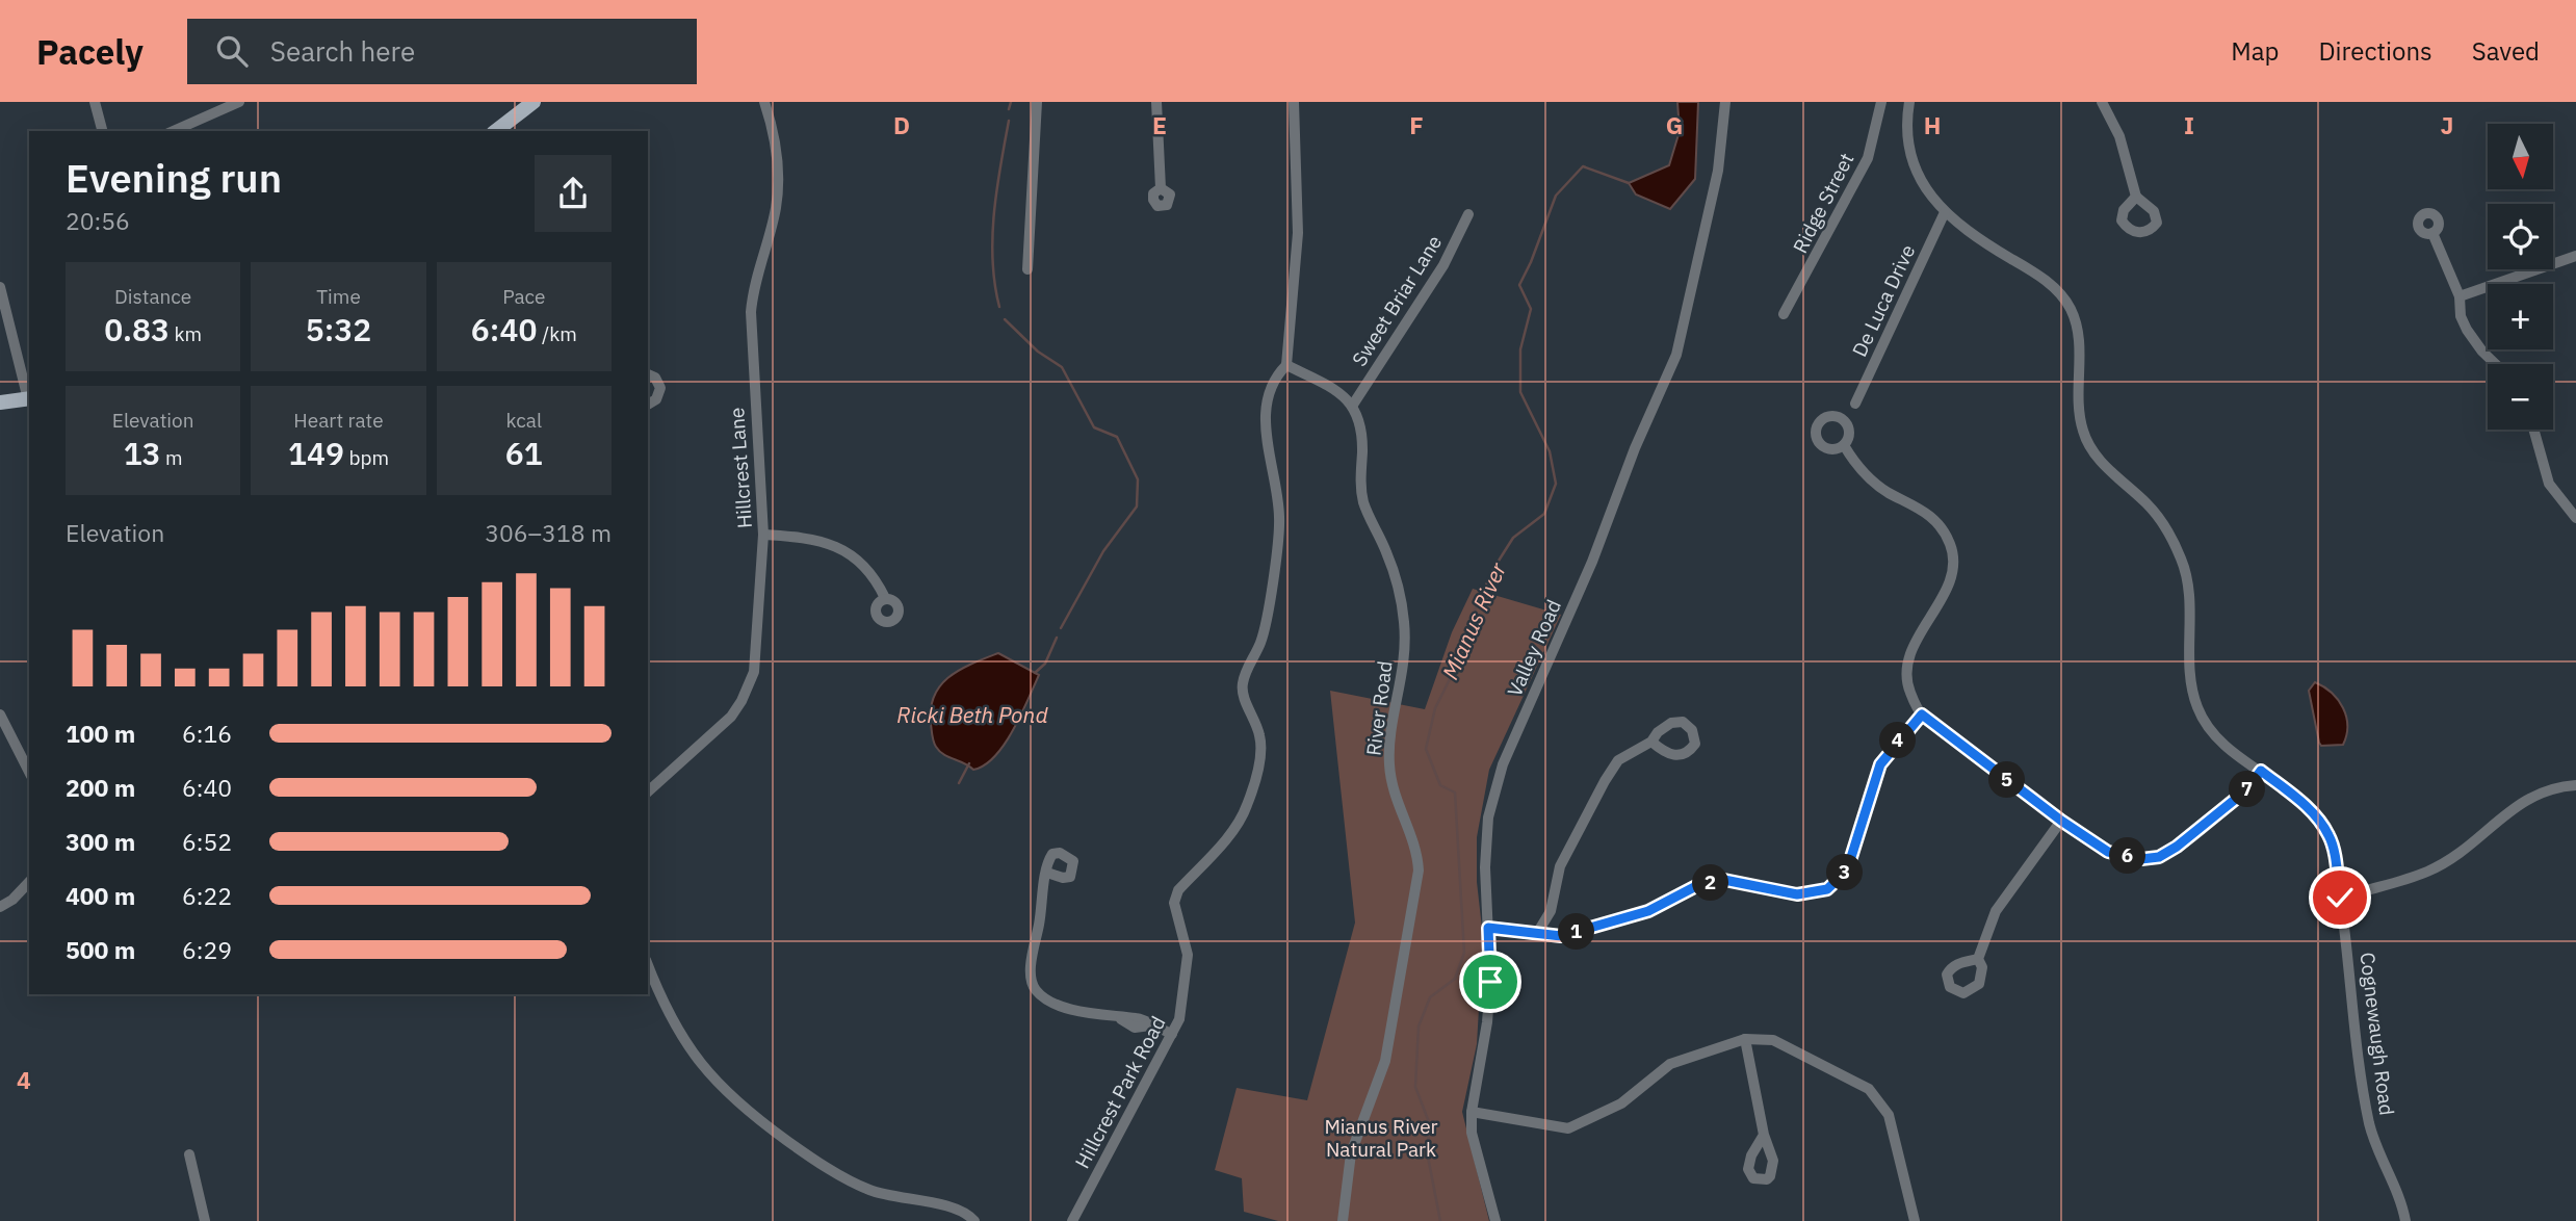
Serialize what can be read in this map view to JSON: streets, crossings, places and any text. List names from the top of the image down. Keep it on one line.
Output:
{"streets":{"street":["Ridge Street","Sweet Briar Lane","De Luca Drive","Hillcrest Lane","Valley Road","River Road","Cognewaugh Road","Hillcrest Park Road"]},"crossings":[["Sweet Briar Lane","River Road"],["De Luca Drive","Cognewaugh Road"]],"water":["Mianus River","Ricki Beth Pond"],"parks":["Mianus River Natural Park"],"north":"bottom","page":{"header":"Pacely","search":"Search here","nav":["Map","Directions","Saved"],"map_buttons":["+","−"],"heading":["Evening run","20:56"],"stats":[["Distance","0.83 km"],["Time","5:32"],["Pace","6:40 /km"],["Elevation","13 m"],["Heart rate","149 bpm"],["kcal","61"]],"chart":["Elevation","306–318 m"],"list":[{"name":"100 m","note":"6:16"},{"name":"200 m","note":"6:40"},{"name":"300 m","note":"6:52"},{"name":"400 m","note":"6:22"},{"name":"500 m","note":"6:29"}],"pins":["4","5","7","6","3","2","1"]},"grid":{"columns":["D","E","F","G","H","I","J"],"rows":["4"]}}
